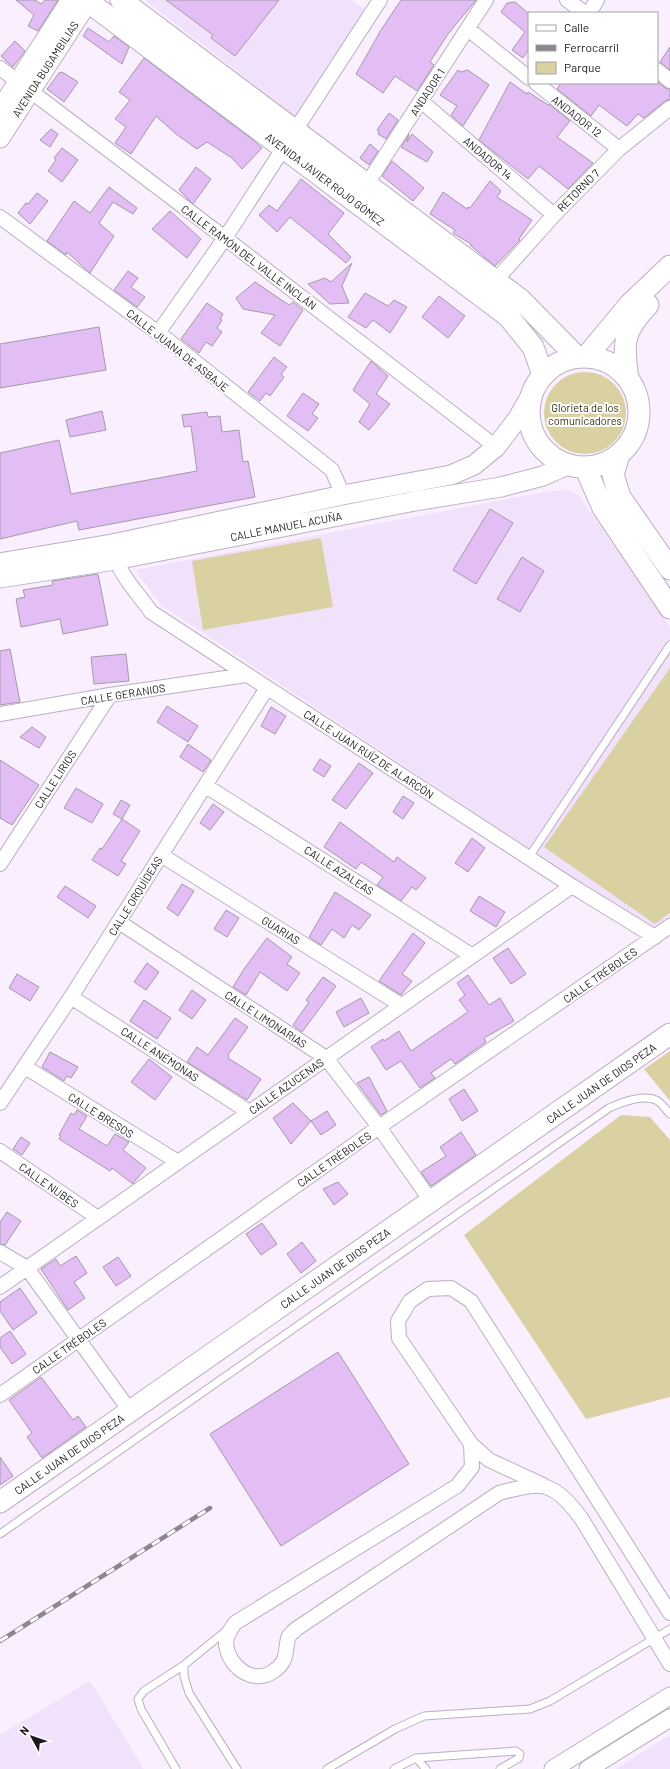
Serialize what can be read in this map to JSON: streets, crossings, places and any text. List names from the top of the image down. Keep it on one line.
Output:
{"streets":{"main road":["AVENIDA BUGAMBILIAS","AVENIDA JAVIER ROJO GÓMEZ","CALLE MANUEL ACUÑA","CALLE JUAN DE DIOS PEZA"],"street":["ANDADOR 1","ANDADOR 12","ANDADOR 14","RETORNO 7","CALLE RAMÓN DEL VALLE INCLÁN","CALLE JUANA DE ASBAJE","CALLE GERANIOS","CALLE JUAN RUÍZ DE ALARCÓN","CALLE LIRIOS","CALLE AZALEAS","CALLE ORQUÍDEAS","GUARIAS","CALLE TRÉBOLES","CALLE LIMONARIAS","CALLE ANÉMONAS","CALLE AZUCENAS","CALLE BRESOS","CALLE NUBES"]},"crossings":[["AVENIDA BUGAMBILIAS","AVENIDA JAVIER ROJO GÓMEZ"],["AVENIDA BUGAMBILIAS","CALLE RAMÓN DEL VALLE INCLÁN"],["ANDADOR 1","ANDADOR 14"],["ANDADOR 1","AVENIDA JAVIER ROJO GÓMEZ"],["ANDADOR 12","RETORNO 7"],["ANDADOR 14","RETORNO 7"],["AVENIDA JAVIER ROJO GÓMEZ","RETORNO 7"],["AVENIDA JAVIER ROJO GÓMEZ","CALLE MANUEL ACUÑA"],["CALLE RAMÓN DEL VALLE INCLÁN","CALLE MANUEL ACUÑA"],["CALLE JUANA DE ASBAJE","CALLE MANUEL ACUÑA"],["CALLE MANUEL ACUÑA","CALLE JUAN RUÍZ DE ALARCÓN"],["CALLE GERANIOS","CALLE JUAN RUÍZ DE ALARCÓN"],["CALLE GERANIOS","CALLE LIRIOS"],["CALLE JUAN RUÍZ DE ALARCÓN","CALLE ORQUÍDEAS"],["CALLE JUAN RUÍZ DE ALARCÓN","CALLE TRÉBOLES"],["CALLE JUAN RUÍZ DE ALARCÓN","CALLE AZUCENAS"],["CALLE AZALEAS","CALLE ORQUÍDEAS"],["CALLE AZALEAS","CALLE AZUCENAS"],["CALLE ORQUÍDEAS","GUARIAS"],["CALLE ORQUÍDEAS","CALLE LIMONARIAS"],["CALLE ORQUÍDEAS","CALLE ANÉMONAS"],["CALLE ORQUÍDEAS","CALLE BRESOS"],["GUARIAS","CALLE AZUCENAS"],["CALLE TRÉBOLES","CALLE LIMONARIAS"],["CALLE LIMONARIAS","CALLE JUAN DE DIOS PEZA"],["CALLE LIMONARIAS","CALLE AZUCENAS"],["CALLE ANÉMONAS","CALLE AZUCENAS"],["CALLE AZUCENAS","CALLE BRESOS"],["CALLE AZUCENAS","CALLE NUBES"]],"parks":["Glorieta de los comunicadores"],"legend":["Calle","Ferrocarril","Parque"],"north":"top left"}
